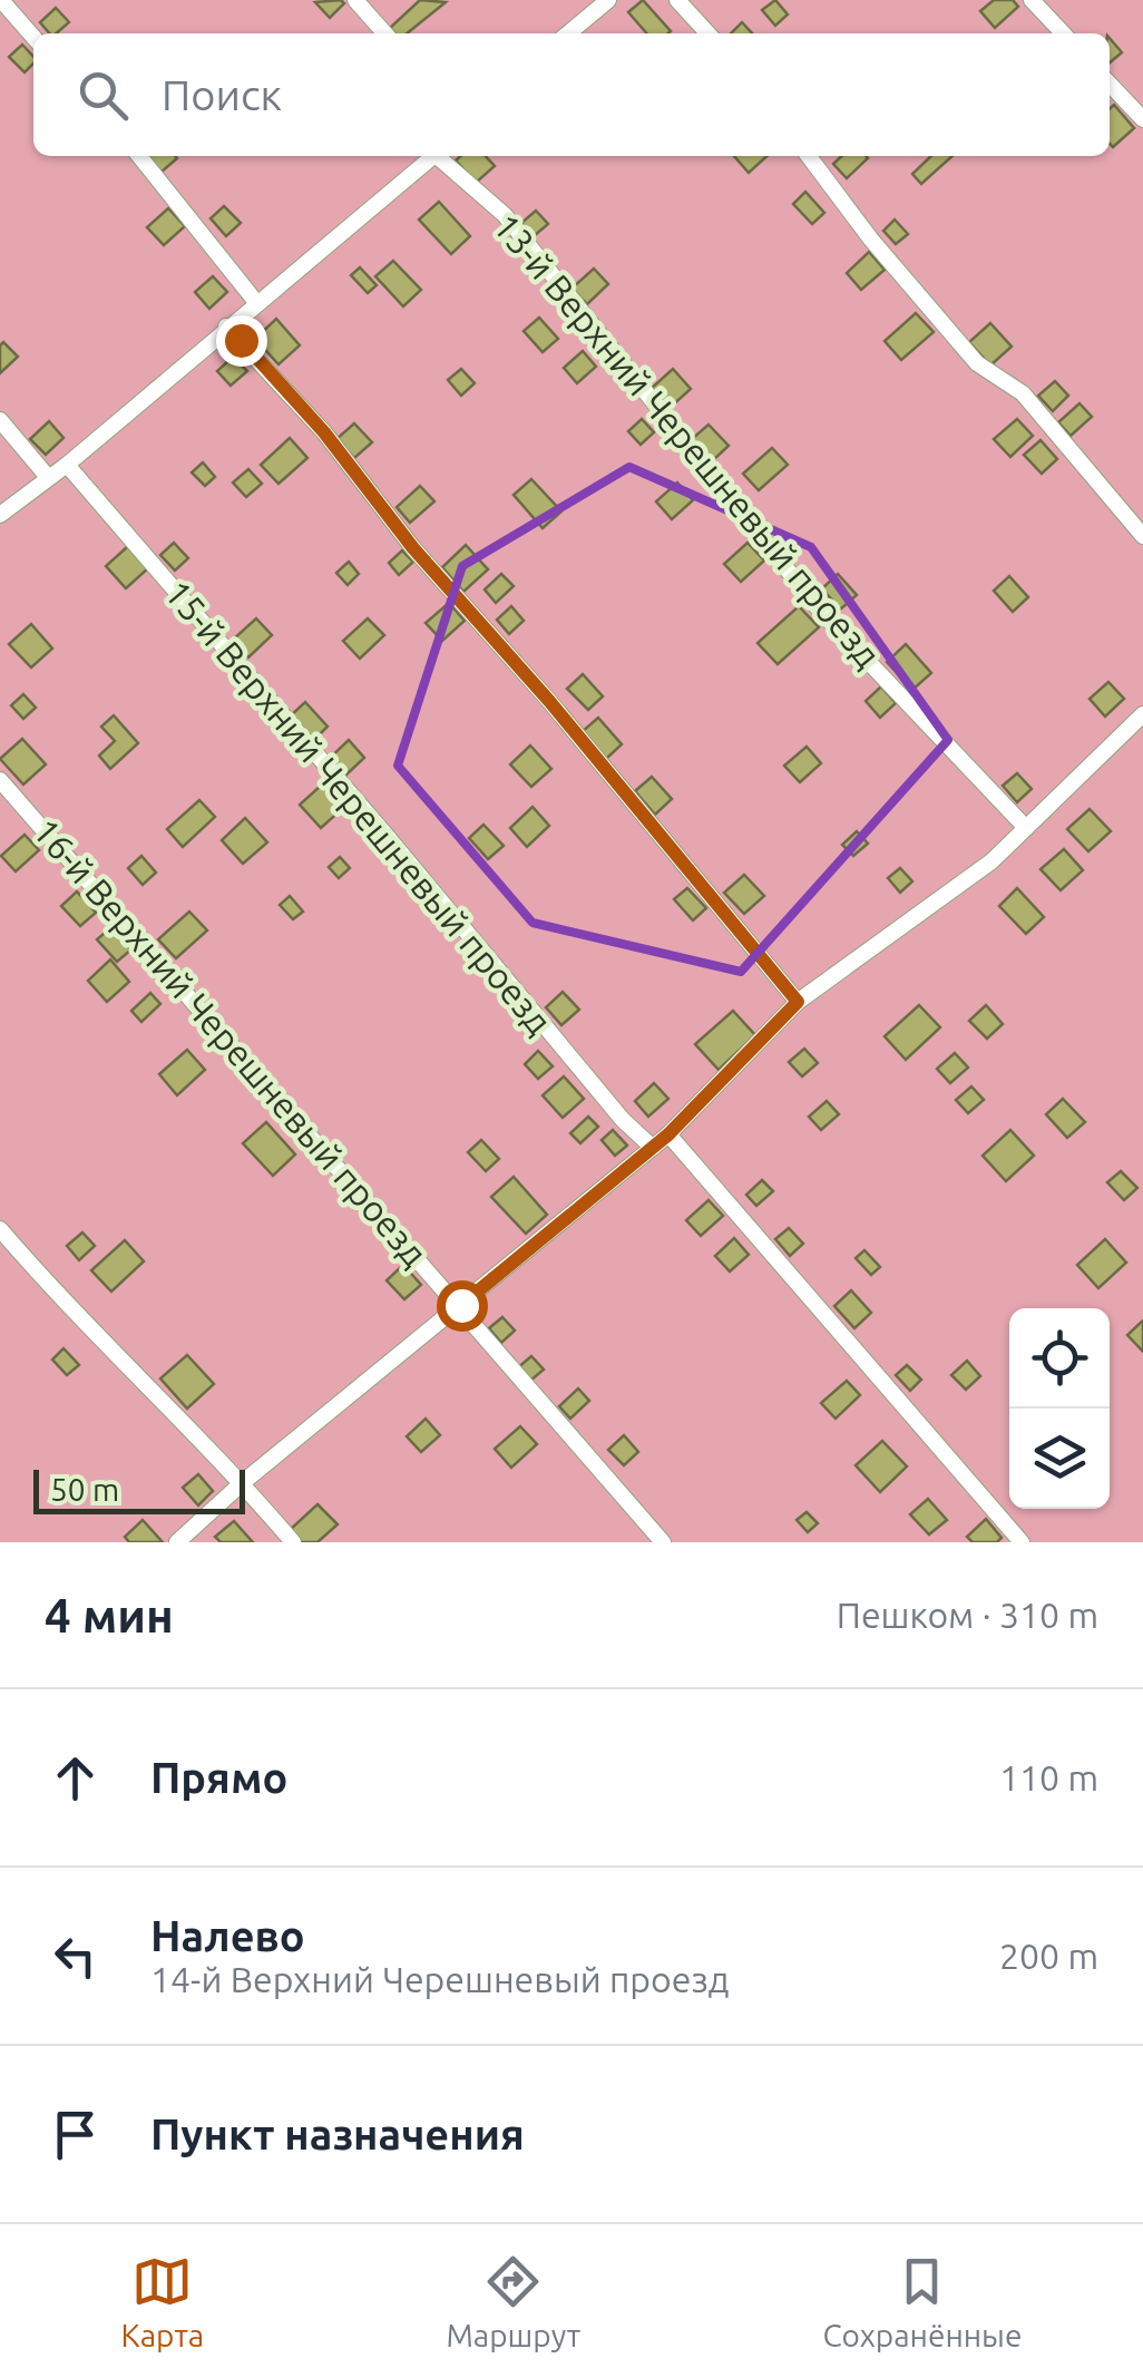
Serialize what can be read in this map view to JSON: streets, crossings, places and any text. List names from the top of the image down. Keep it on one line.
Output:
{"streets":{"lane":["13-й Верхний Черешневый проезд","15-й Верхний Черешневый проезд","16-й Верхний Черешневый проезд"]},"scale_bar":"50 m","page":{"search":"Поиск","scale":"50 m","heading":["4 мин","Пешком · 310 m"],"list":[["Прямо","110 m"],["Налево","14-й Верхний Черешневый проезд","200 m"],"Пункт назначения"],"nav":["Карта","Маршрут","Сохранённые"]}}
